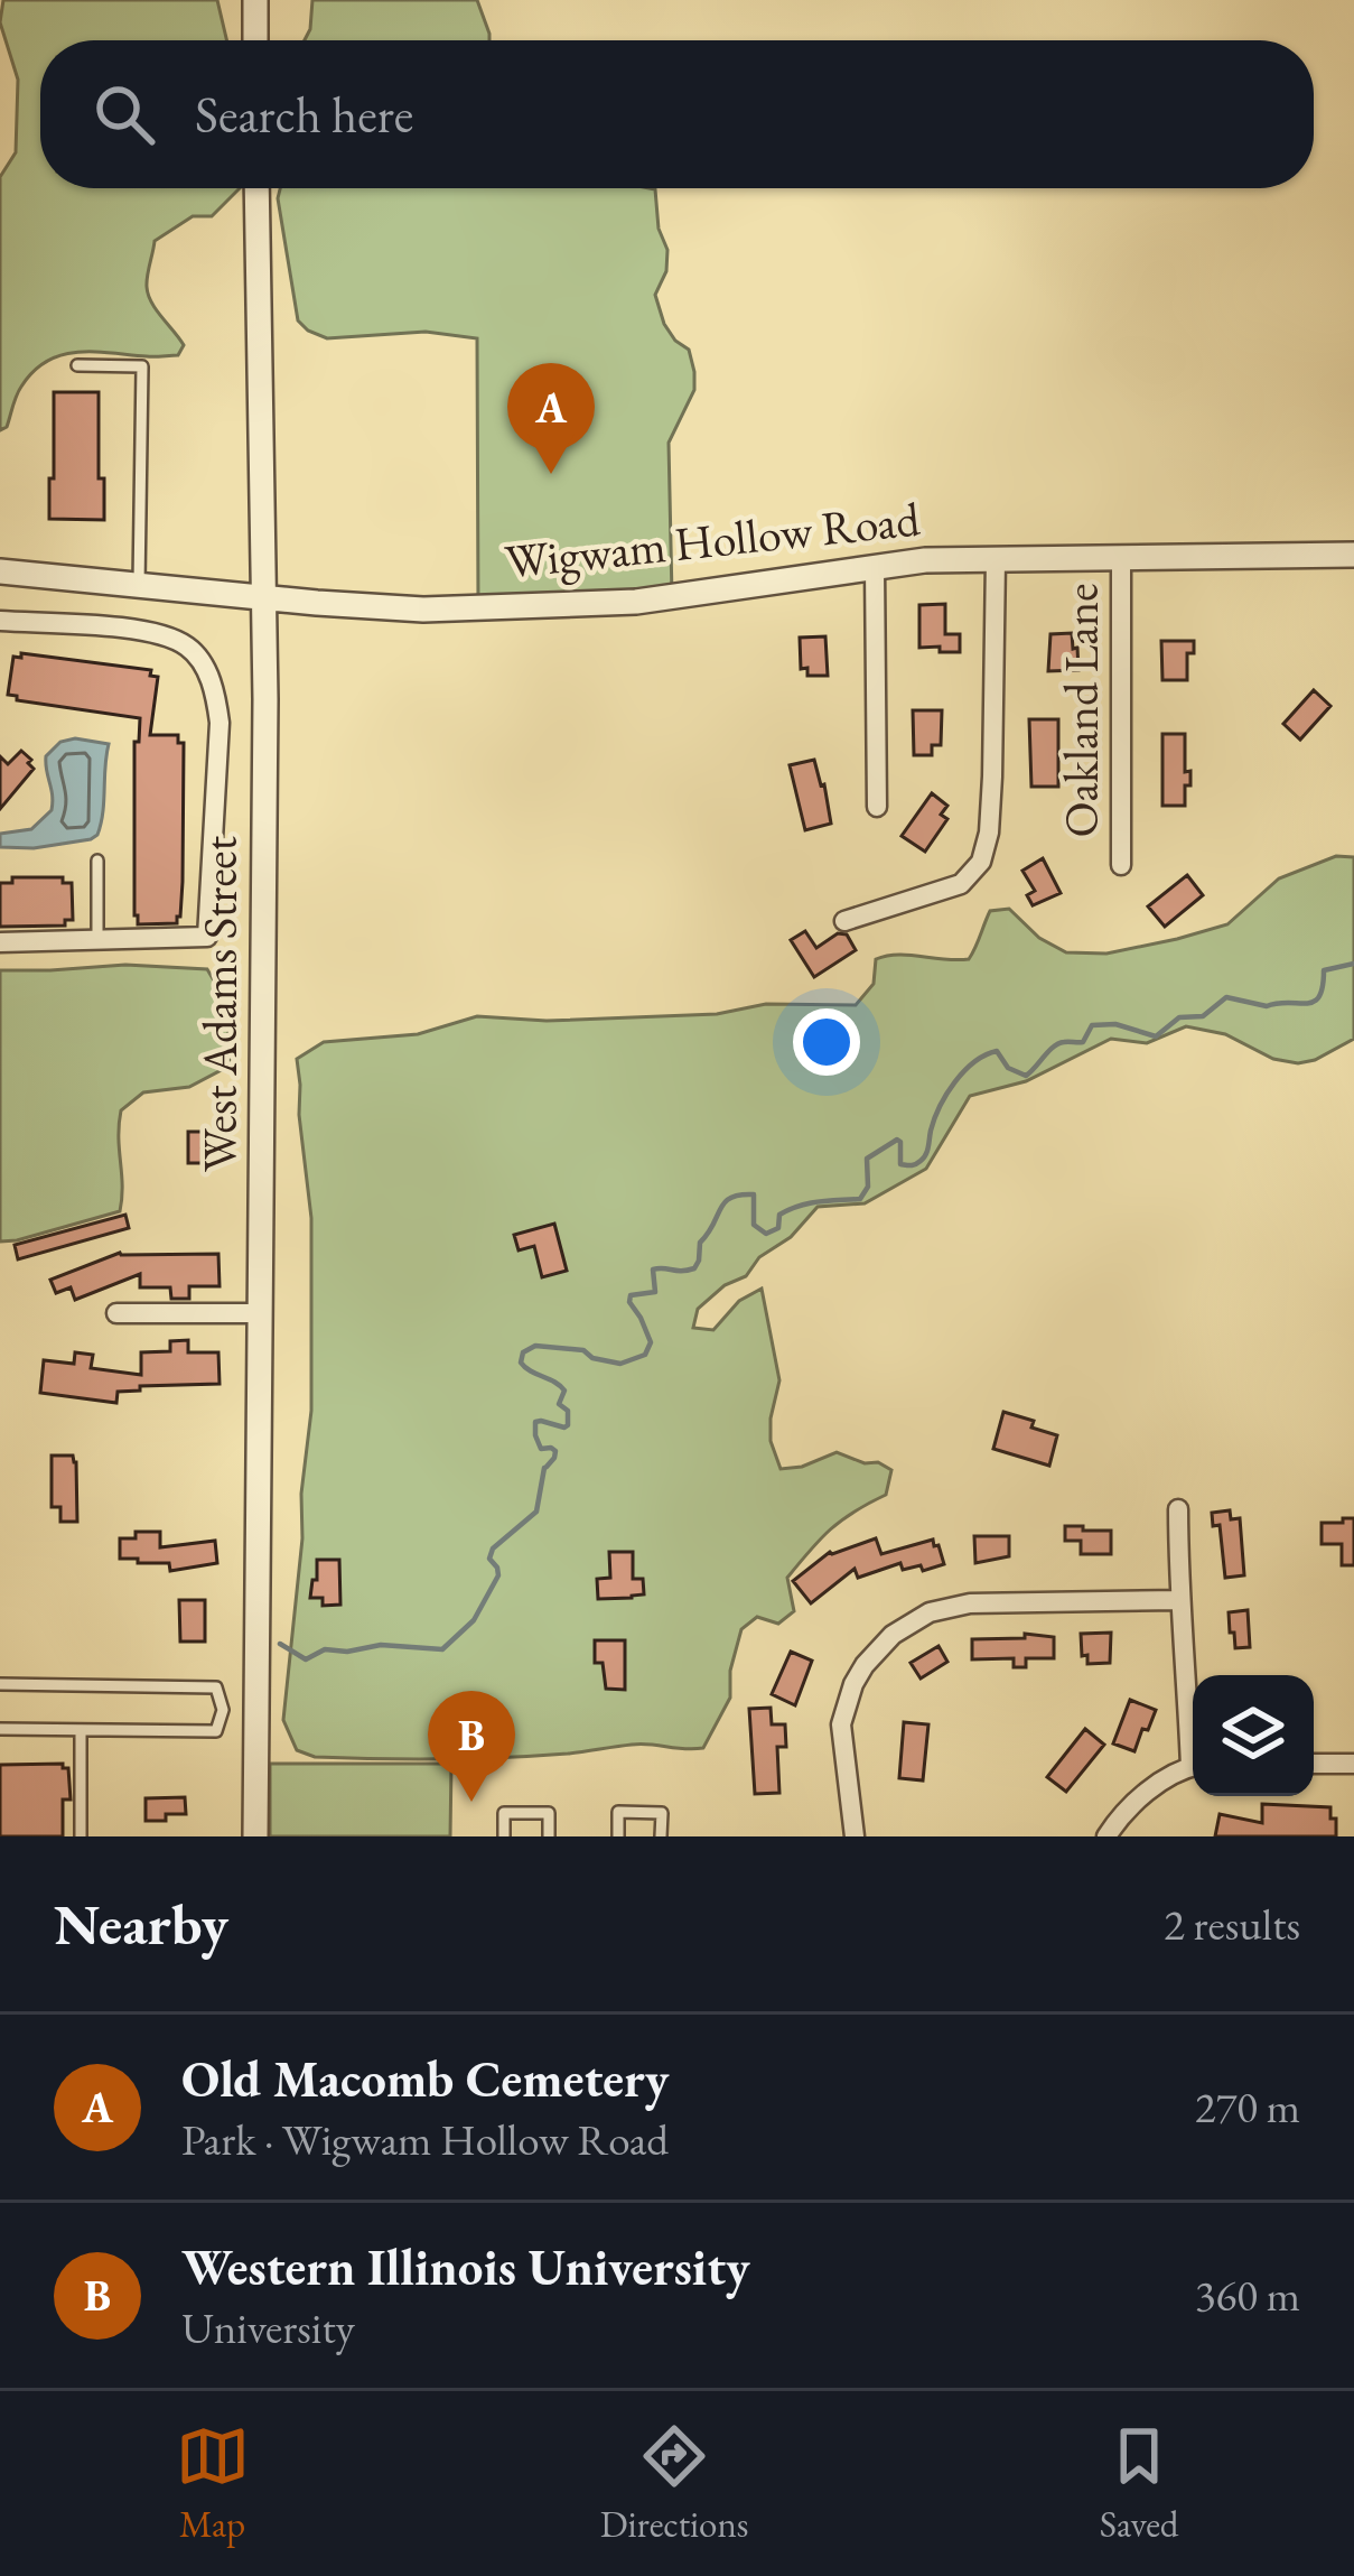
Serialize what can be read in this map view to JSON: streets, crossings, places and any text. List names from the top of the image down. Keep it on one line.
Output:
{"streets":{"street":["Wigwam Hollow Road","Oakland Lane","West Adams Street"]},"crossings":[["Wigwam Hollow Road","Oakland Lane"],["Wigwam Hollow Road","West Adams Street"]],"page":{"search":"Search here","pins":["A","B"],"heading":["Nearby","2 results"],"list":[{"mark":"A","name":"Old Macomb Cemetery","note":"Park · Wigwam Hollow Road","value":"270 m"},{"mark":"B","name":"Western Illinois University","note":"University","value":"360 m"}],"nav":["Map","Directions","Saved"]}}
